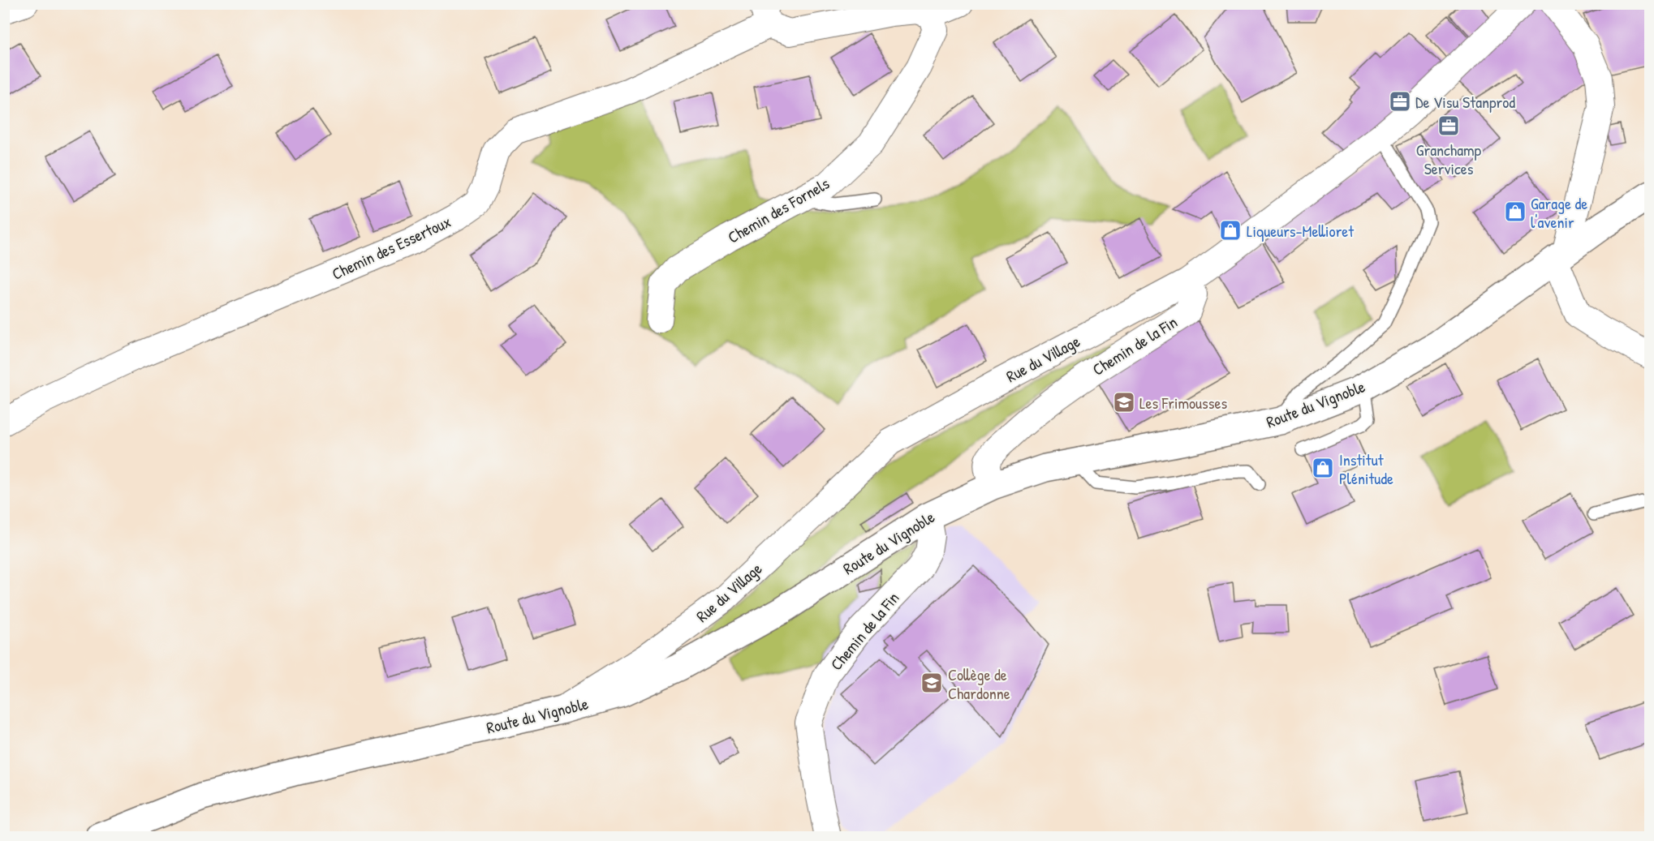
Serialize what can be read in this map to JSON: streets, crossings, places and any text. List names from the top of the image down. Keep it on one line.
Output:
{"streets":{"street":["Chemin des Fornels","Chemin des Essertoux","Chemin de la Fin","Rue du Village","Route du Vignoble"]},"crossings":[["Chemin de la Fin","Rue du Village"],["Chemin de la Fin","Route du Vignoble"],["Rue du Village","Route du Vignoble"]],"places":{"office":["De Visu Stanprod","Granchamp Services"],"shop":["Garage de l'avenir","Liqueurs-Mellioret","Institut Plénitude"],"school or university":["Les Frimousses","Collège de Chardonne"]}}
